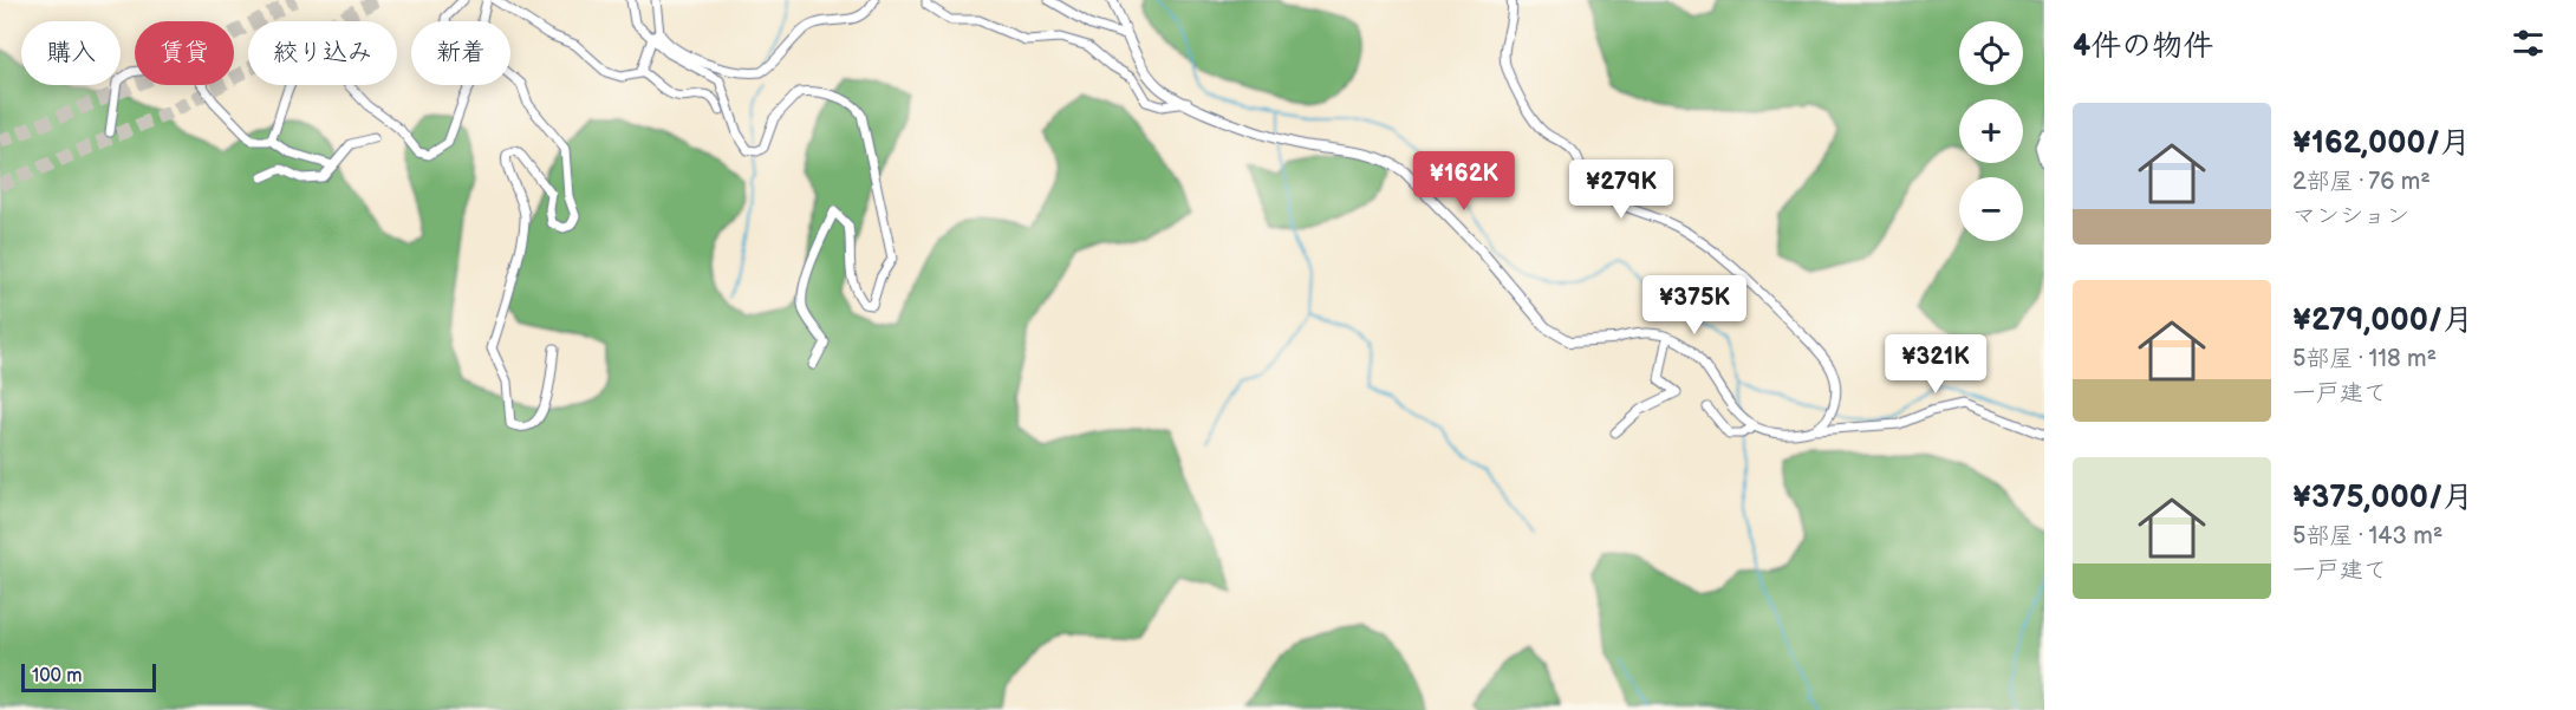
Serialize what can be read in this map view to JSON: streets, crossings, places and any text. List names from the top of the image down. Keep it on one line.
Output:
{"scale_bar":"100 m","page":{"heading":"4件の物件","map_buttons":["+","−"],"chip":["購入","賃貸","絞り込み","新着"],"list":[{"name":"¥162,000/月","note":"2部屋 · 76 m² · マンション"},{"name":"¥279,000/月","note":"5部屋 · 118 m² · 一戸建て"},{"name":"¥375,000/月","note":"5部屋 · 143 m² · 一戸建て"}],"price":["¥162K","¥279K","¥375K","¥321K"],"scale":"100 m"}}
